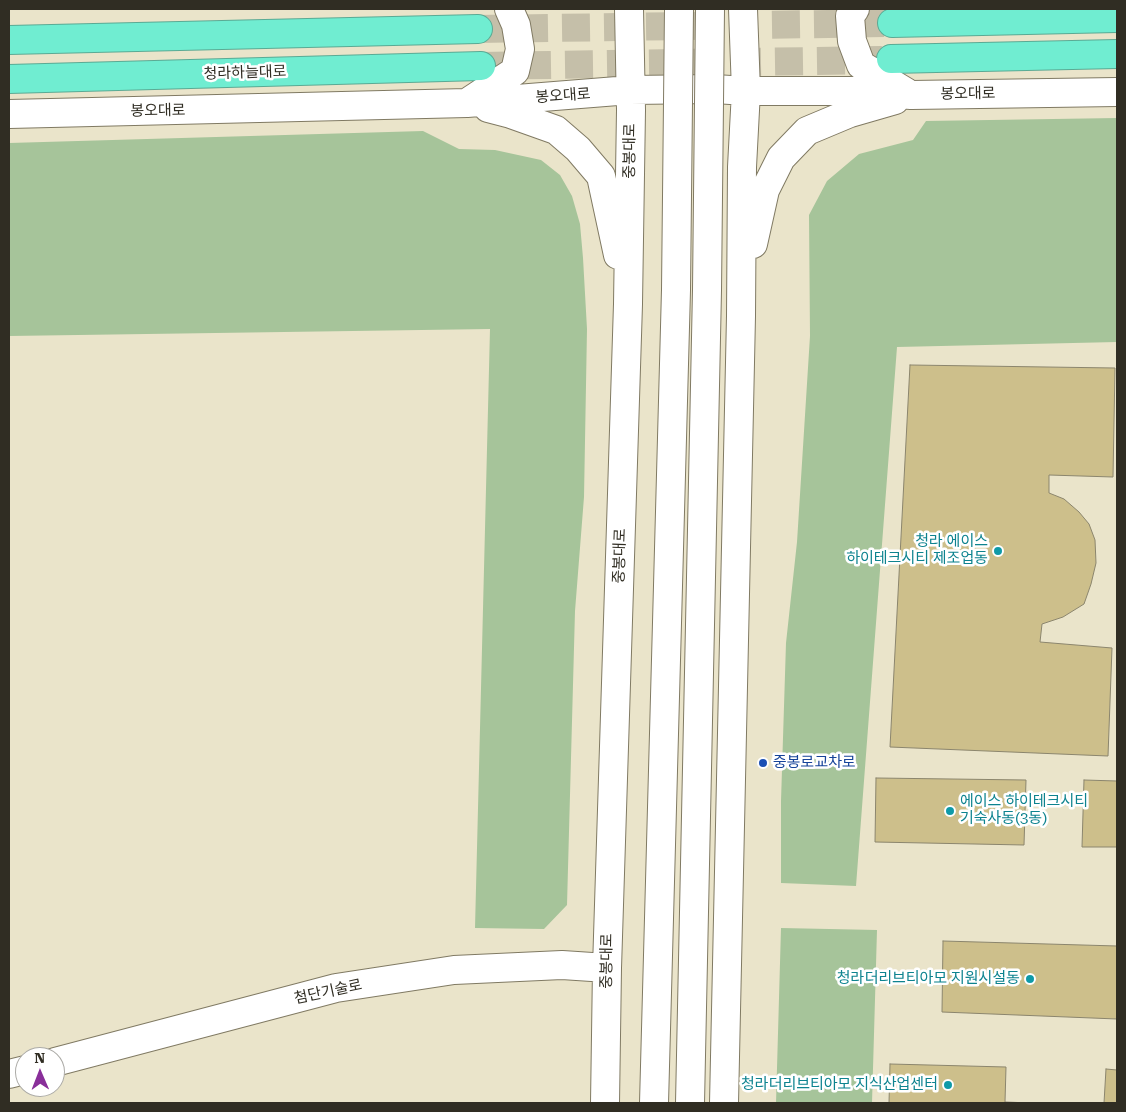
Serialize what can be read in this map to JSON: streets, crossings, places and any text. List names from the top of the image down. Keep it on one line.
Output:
{"streets":{"highway":["청라하늘대로"],"main road":["봉오대로","중봉대로","첨단기술로"]},"crossings":[["봉오대로","중봉대로"],["중봉대로","첨단기술로"]],"places":["청라 에이스 하이테크시티 제조업동","중봉로교차로","에이스 하이테크시티 기숙사동(3동)","청라더리브티아모 지원시설동","청라더리브티아모 지식산업센터"],"north":"top"}
